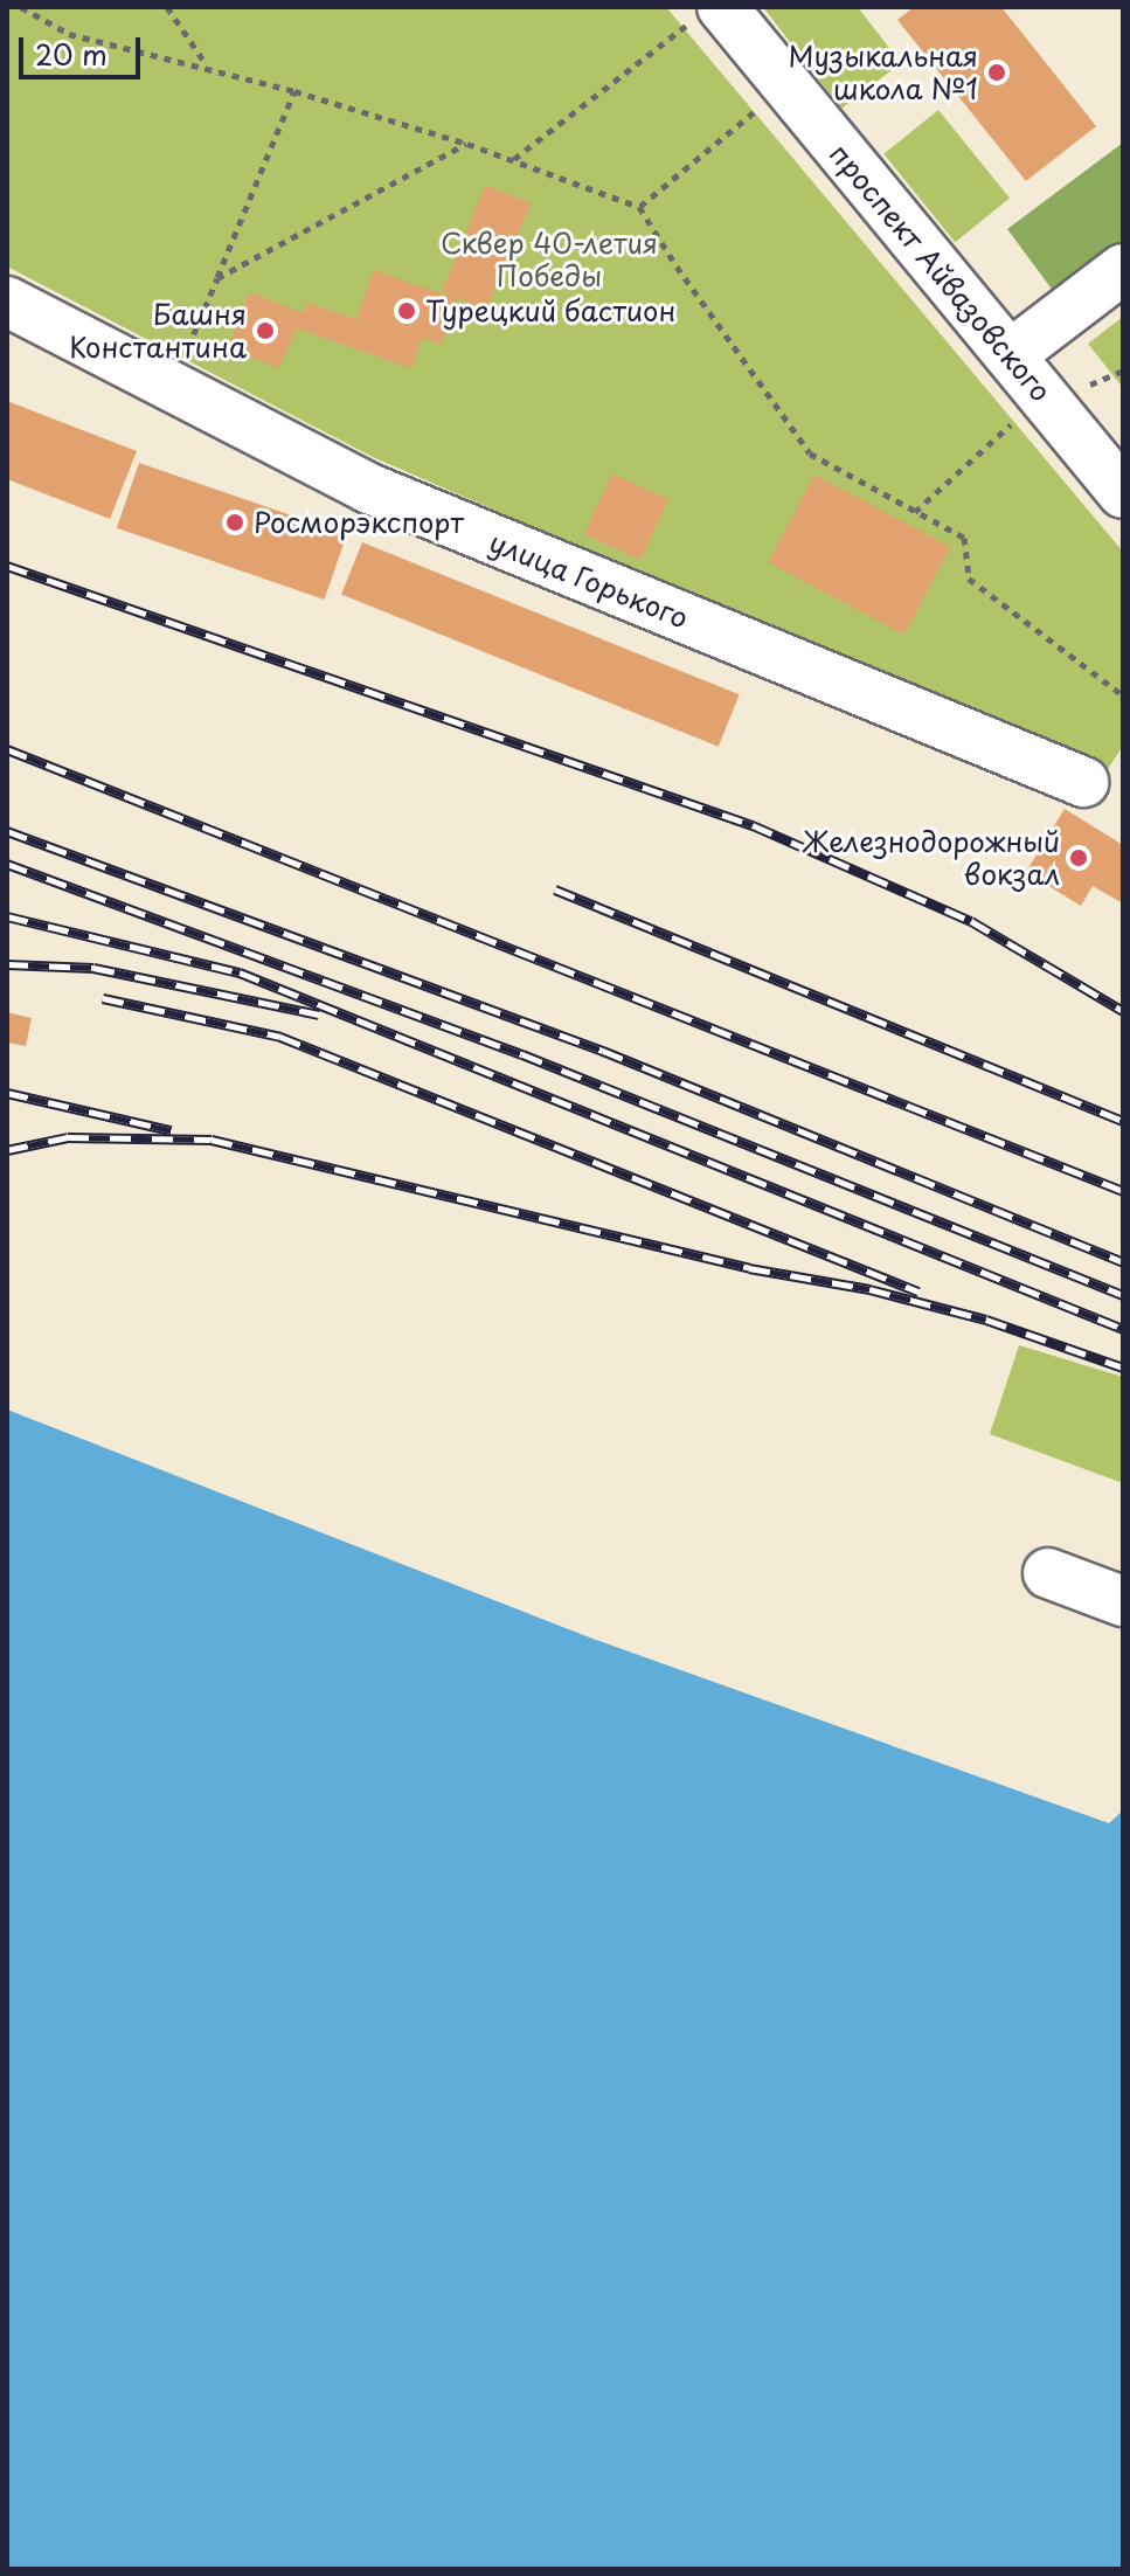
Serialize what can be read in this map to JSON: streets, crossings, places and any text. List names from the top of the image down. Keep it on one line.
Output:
{"streets":{"street":["проспект Айвазовского","улица Горького"]},"parks":["Сквер 40-летия Победы"],"places":["Музыкальная школа №1","Турецкий бастион","Башня Константина","Росморэкспорт","Железнодорожный вокзал"],"scale_bar":"20 m"}
